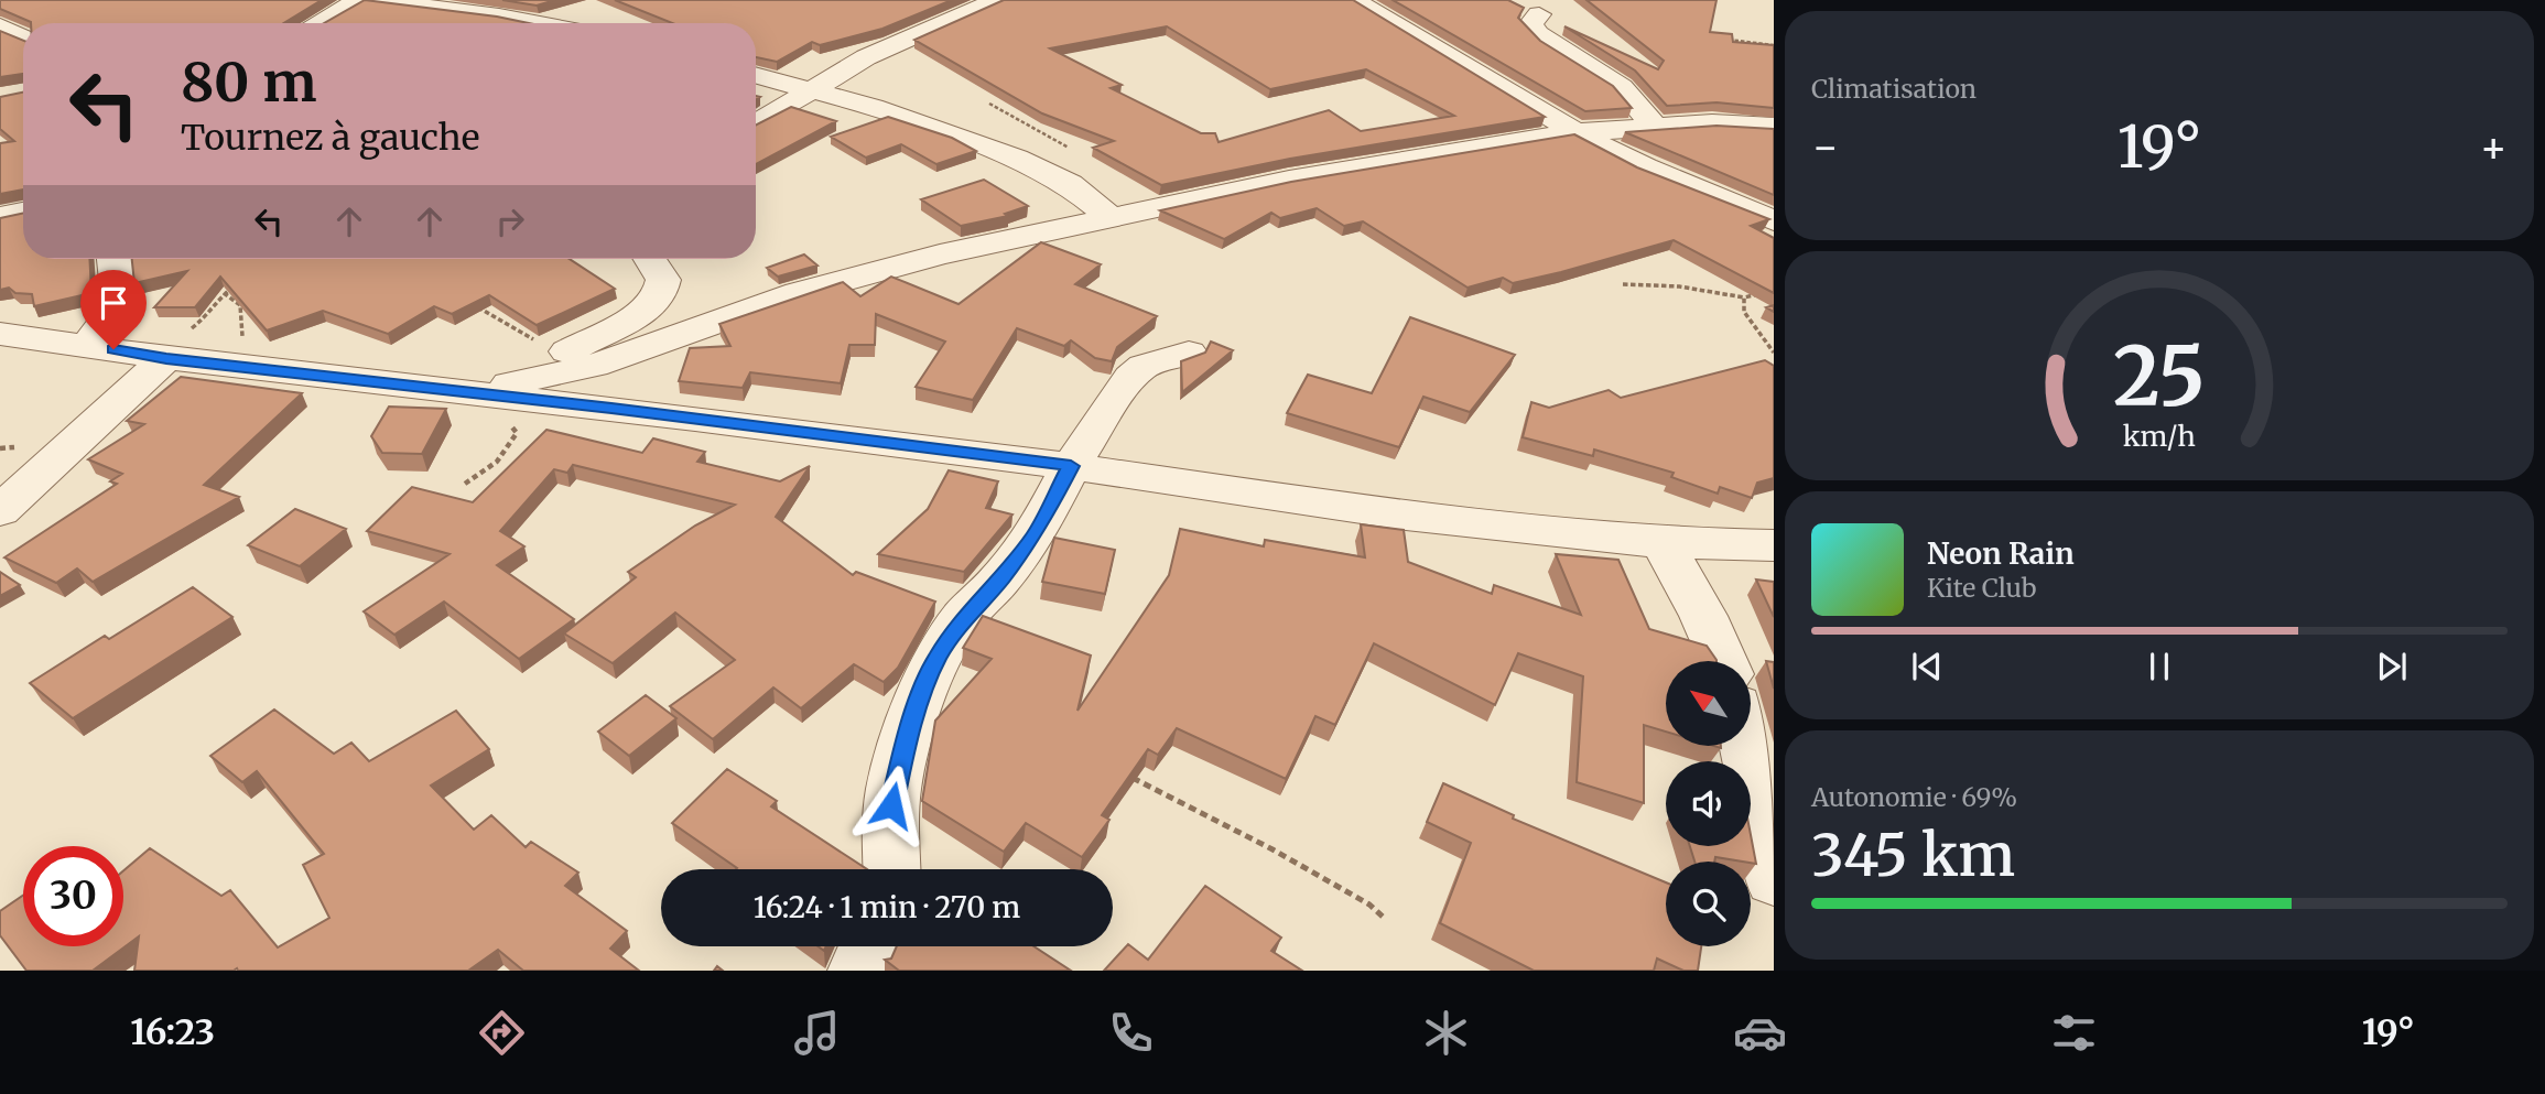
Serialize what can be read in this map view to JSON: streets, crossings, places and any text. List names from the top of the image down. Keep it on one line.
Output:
{"north":"top left","page":{"tile":["Climatisation",["Autonomie · 69%","345 km"]],"turn":["80 m","Tournez à gauche"],"heat":["−","19°","+"],"song":["Neon Rain","Kite Club"],"limit":"30","trip":"16:24 · 1 min · 270 m","tabs":["16:23","19°"],"gauge":["25","km/h"]}}
